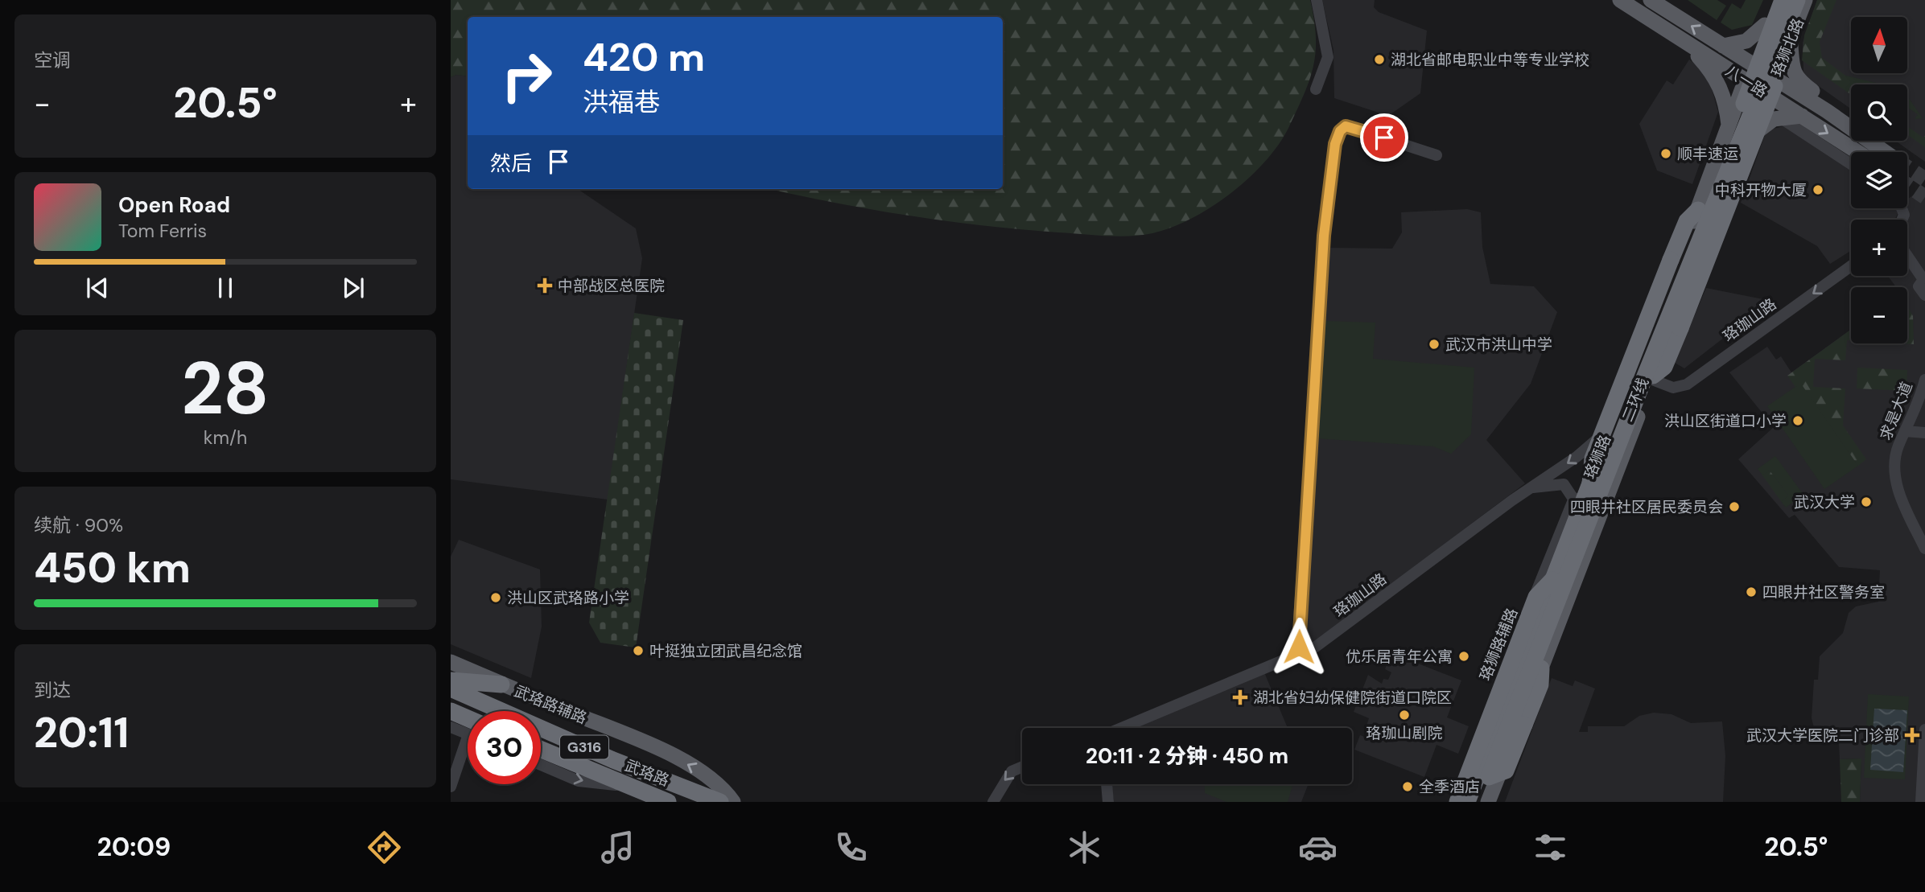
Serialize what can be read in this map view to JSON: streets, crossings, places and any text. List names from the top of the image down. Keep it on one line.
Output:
{"streets":{"highway":["二环线","G316","武珞路"],"main road":["珞狮北路","八一路","珞狮路","武珞路辅路"],"street":["珞珈山路","求是大道","珞狮路辅路"]},"crossings":[["珞狮北路","八一路"],["珞狮北路","珞狮路"],["八一路","珞狮路"],["珞珈山路","珞狮路"],["珞珈山路","珞狮路辅路"],["二环线","珞狮路"],["珞狮路","珞狮路辅路"]],"one_way":["珞珈山路","武珞路辅路"],"places":{"other":["湖北省邮电职业中等专业学校","顺丰速运","中科开物大厦","武汉市洪山中学","洪山区街道口小学","武汉大学","四眼井社区居民委员会","四眼井社区警务室","洪山区武珞路小学","叶挺独立团武昌纪念馆","优乐居青年公寓","珞珈山剧院","全季酒店"],"health":["中部战区总医院","湖北省妇幼保健院街道口院区","武汉大学医院二门诊部"]},"north":"top","page":{"tile":["空调",["28","km/h"],["续航 · 90%","450 km"],["到达","20:11"]],"map_buttons":["+","−"],"turn":["420 m","洪福巷"],"heat":["−","20.5°","+"],"then":"然后","song":["Open Road","Tom Ferris"],"limit":"30","trip":"20:11 · 2 分钟 · 450 m","tabs":["20:09","20.5°"]}}
